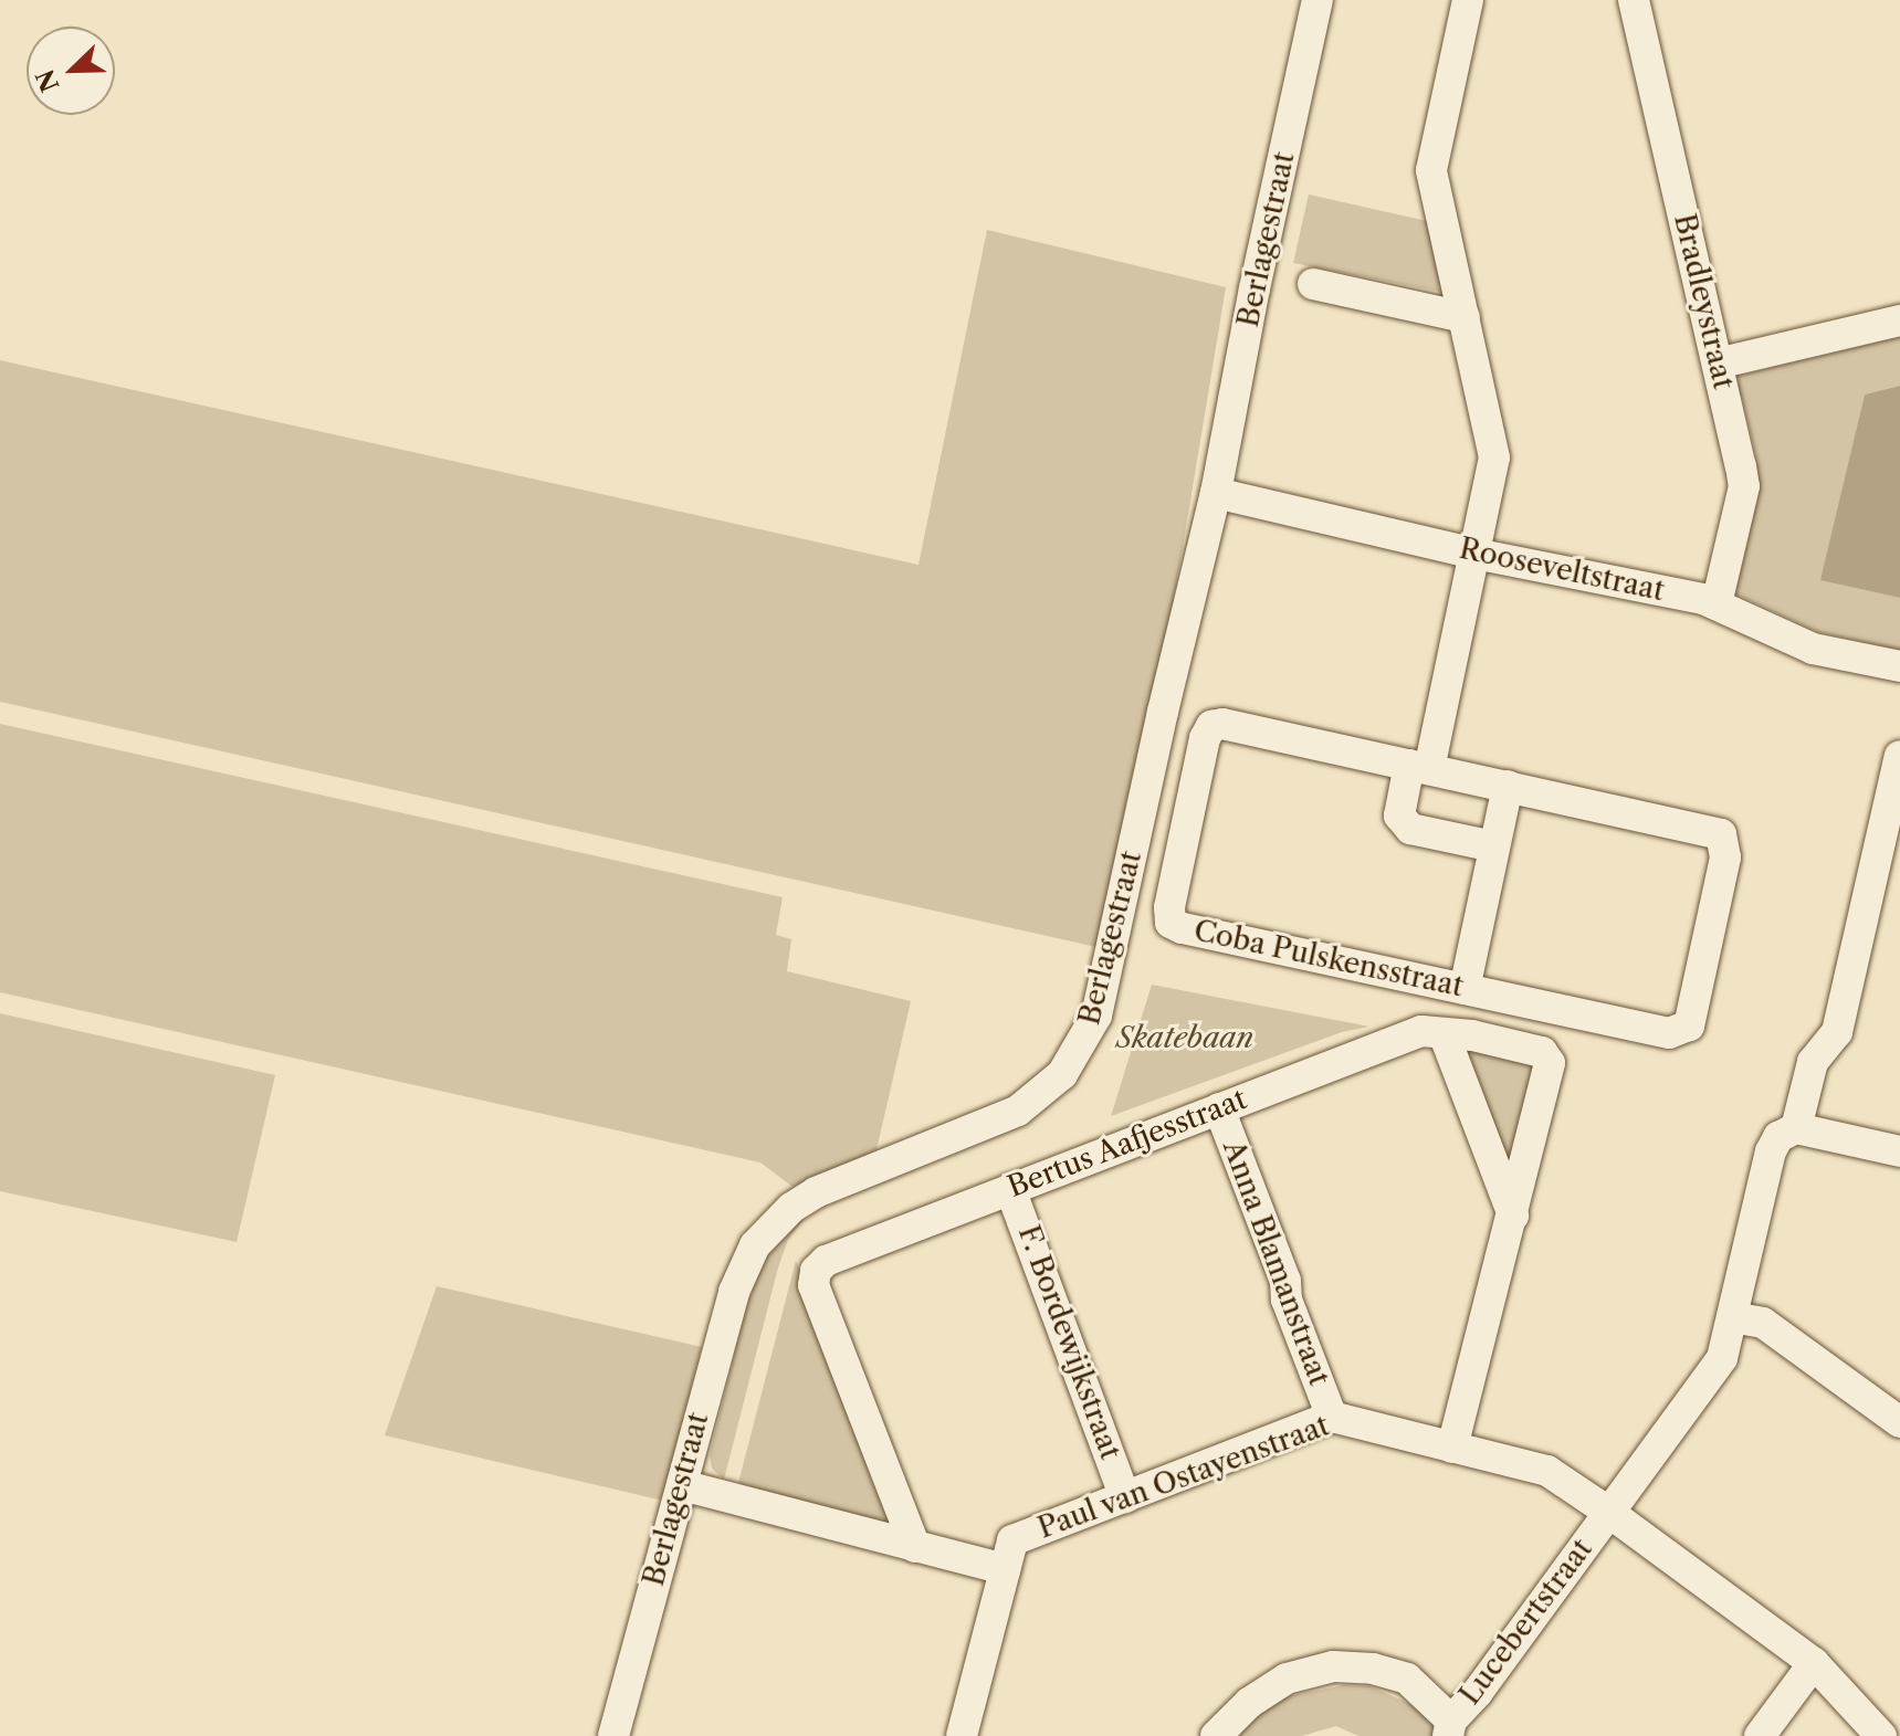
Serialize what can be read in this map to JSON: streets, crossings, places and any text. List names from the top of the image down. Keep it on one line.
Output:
{"streets":{"street":["Berlagestraat","Bradleystraat","Rooseveltstraat","Coba Pulskensstraat","Bertus Aafjesstraat","Anna Blamanstraat","F. Bordewijkstraat","Paul van Ostayenstraat","Lucebertstraat"]},"crossings":[["Berlagestraat","Rooseveltstraat"],["Bradleystraat","Rooseveltstraat"],["Coba Pulskensstraat","Bertus Aafjesstraat"],["Bertus Aafjesstraat","Anna Blamanstraat"],["Bertus Aafjesstraat","F. Bordewijkstraat"],["Anna Blamanstraat","Paul van Ostayenstraat"],["F. Bordewijkstraat","Paul van Ostayenstraat"],["Paul van Ostayenstraat","Lucebertstraat"]],"parks":["Skatebaan"],"north":"bottom left"}
